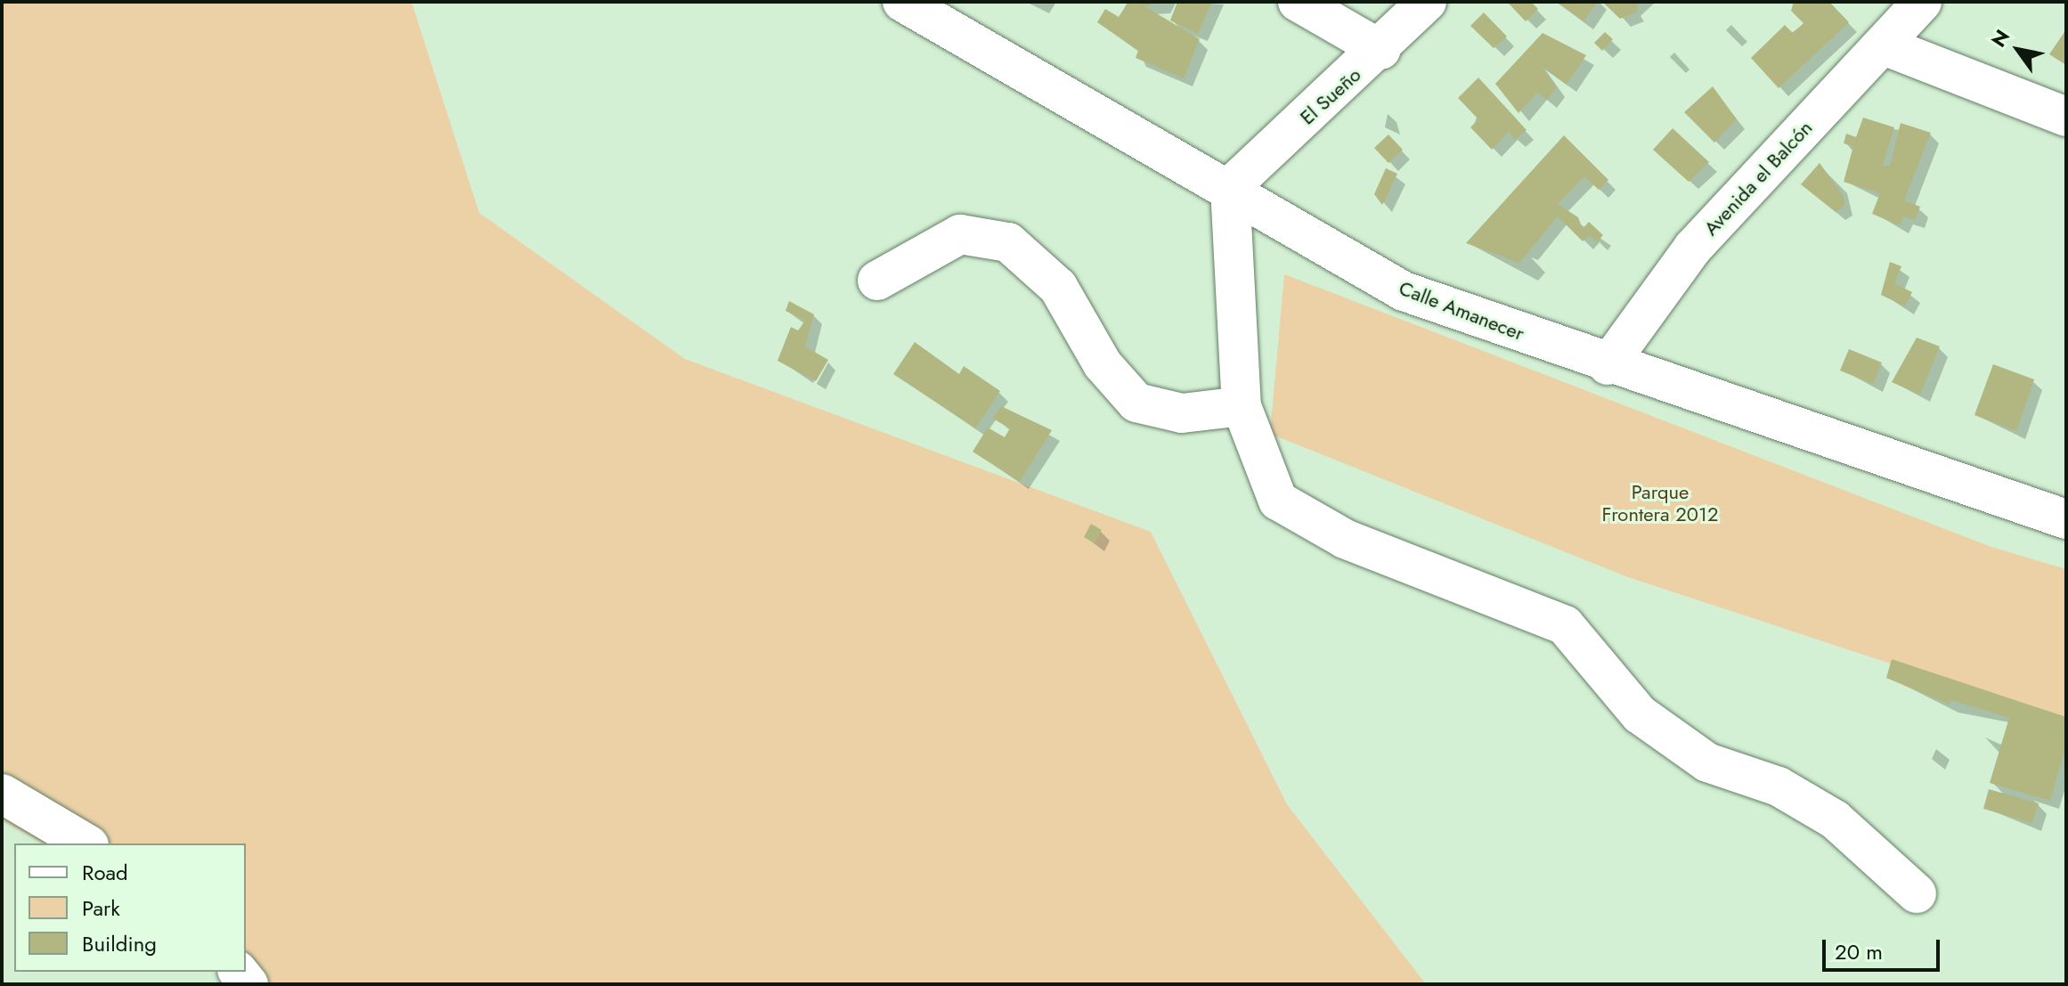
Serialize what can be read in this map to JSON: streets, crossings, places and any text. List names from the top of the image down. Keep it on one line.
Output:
{"streets":{"main road":["El Sueño","Avenida el Balcón","Calle Amanecer"]},"crossings":[["El Sueño","Calle Amanecer"],["Avenida el Balcón","Calle Amanecer"]],"parks":["Parque Frontera 2012"],"legend":["Road","Park","Building"],"scale_bar":"20 m","north":"top left"}
